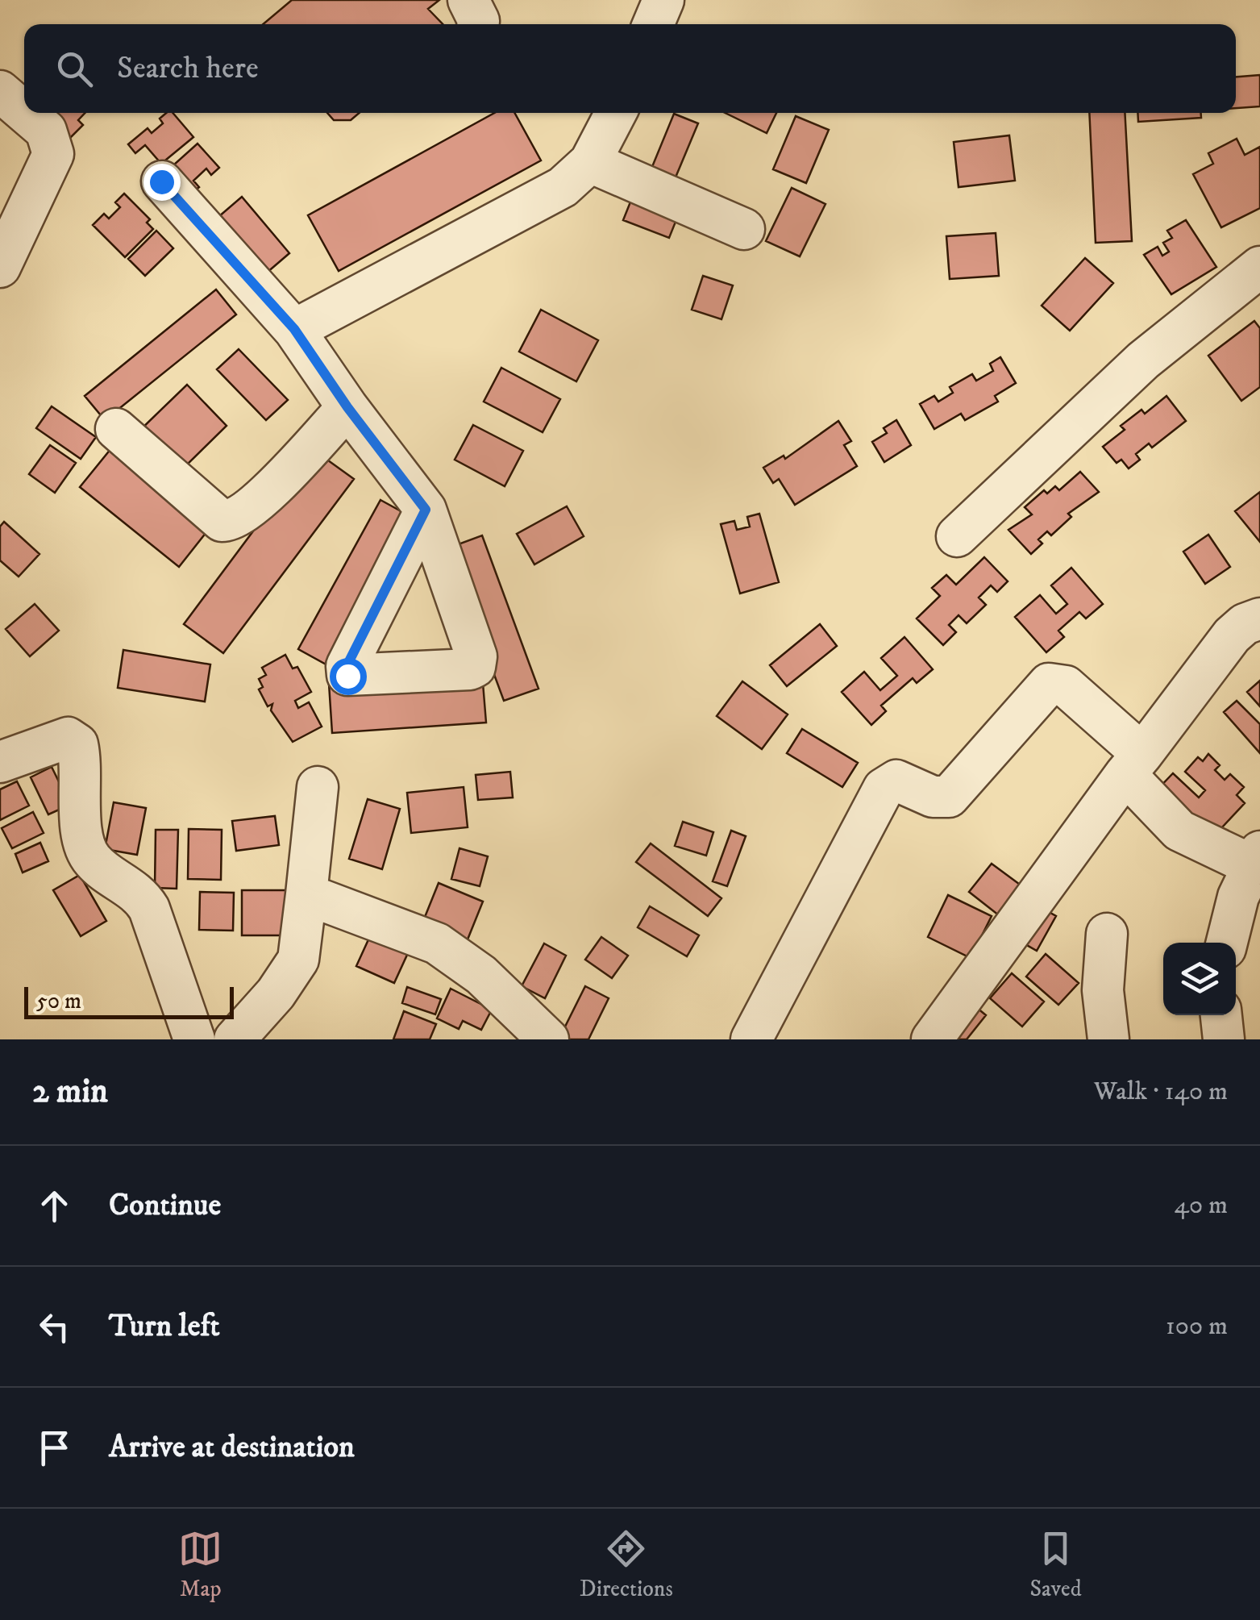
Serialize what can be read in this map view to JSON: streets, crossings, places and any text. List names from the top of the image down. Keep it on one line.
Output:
{"scale_bar":"50 m","page":{"search":"Search here","scale":"50 m","heading":["2 min","Walk · 140 m"],"list":[["Continue","40 m"],["Turn left","100 m"],"Arrive at destination"],"nav":["Map","Directions","Saved"]}}
